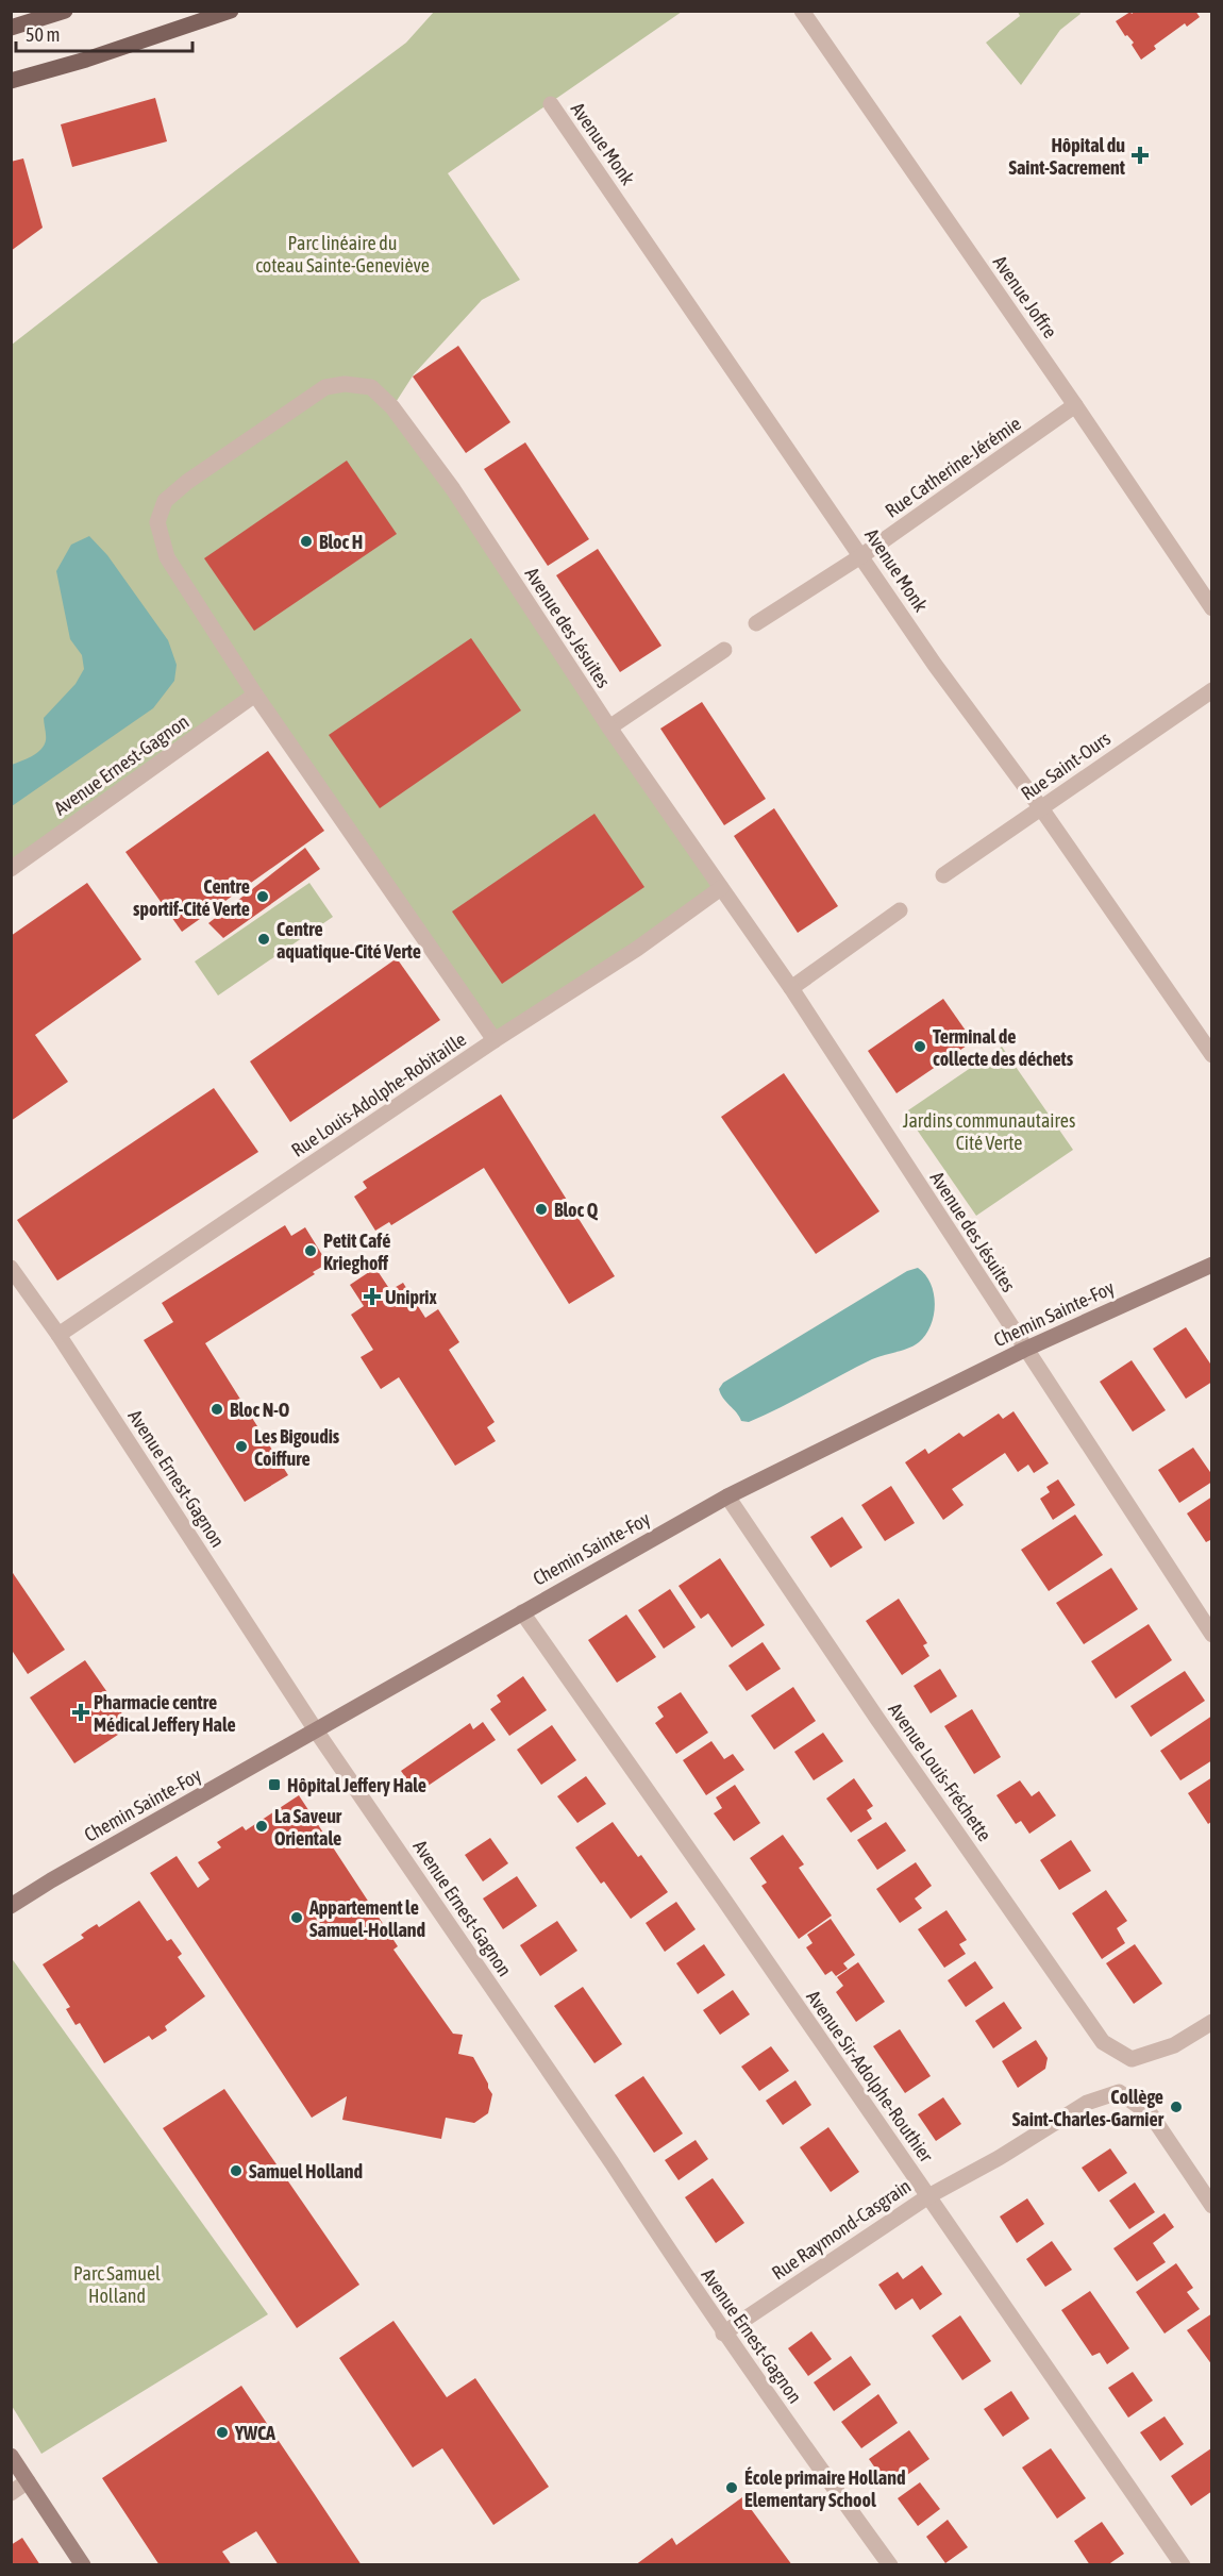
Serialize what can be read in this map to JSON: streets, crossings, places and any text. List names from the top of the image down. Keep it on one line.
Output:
{"streets":{"main road":["Chemin Sainte-Foy"],"street":["Avenue Monk","Avenue Joffre","Rue Catherine-Jérémie","Avenue des Jésuites","Avenue Ernest-Gagnon","Rue Saint-Ours","Rue Louis-Adolphe-Robitaille","Avenue Louis-Fréchette","Avenue Sir-Adolphe-Routhier","Rue Raymond-Casgrain"]},"crossings":[["Avenue Monk","Rue Catherine-Jérémie"],["Avenue Monk","Rue Saint-Ours"],["Avenue Joffre","Rue Catherine-Jérémie"],["Avenue des Jésuites","Avenue Ernest-Gagnon"],["Avenue des Jésuites","Rue Louis-Adolphe-Robitaille"],["Avenue des Jésuites","Chemin Sainte-Foy"],["Avenue Ernest-Gagnon","Rue Louis-Adolphe-Robitaille"],["Avenue Ernest-Gagnon","Chemin Sainte-Foy"],["Avenue Ernest-Gagnon","Rue Raymond-Casgrain"],["Chemin Sainte-Foy","Avenue Louis-Fréchette"],["Chemin Sainte-Foy","Avenue Sir-Adolphe-Routhier"],["Avenue Sir-Adolphe-Routhier","Rue Raymond-Casgrain"]],"parks":["Parc linéaire du coteau Sainte-Geneviève","Jardins communautaires Cité Verte","Parc Samuel Holland"],"places":{"health":["Hôpital du Saint-Sacrement","Uniprix","Pharmacie centre Médical Jeffery Hale"],"other":["Bloc H","Centre sportif-Cité Verte","Centre aquatique-Cité Verte","Terminal de collecte des déchets","Bloc Q","Petit Café Krieghoff","Bloc N-O","Les Bigoudis Coiffure","La Saveur Orientale","Appartement le Samuel-Holland","Collège Saint-Charles-Garnier","Samuel Holland","YWCA","École primaire Holland Elementary School"],"transit":["Hôpital Jeffery Hale"]},"scale_bar":"50 m"}
